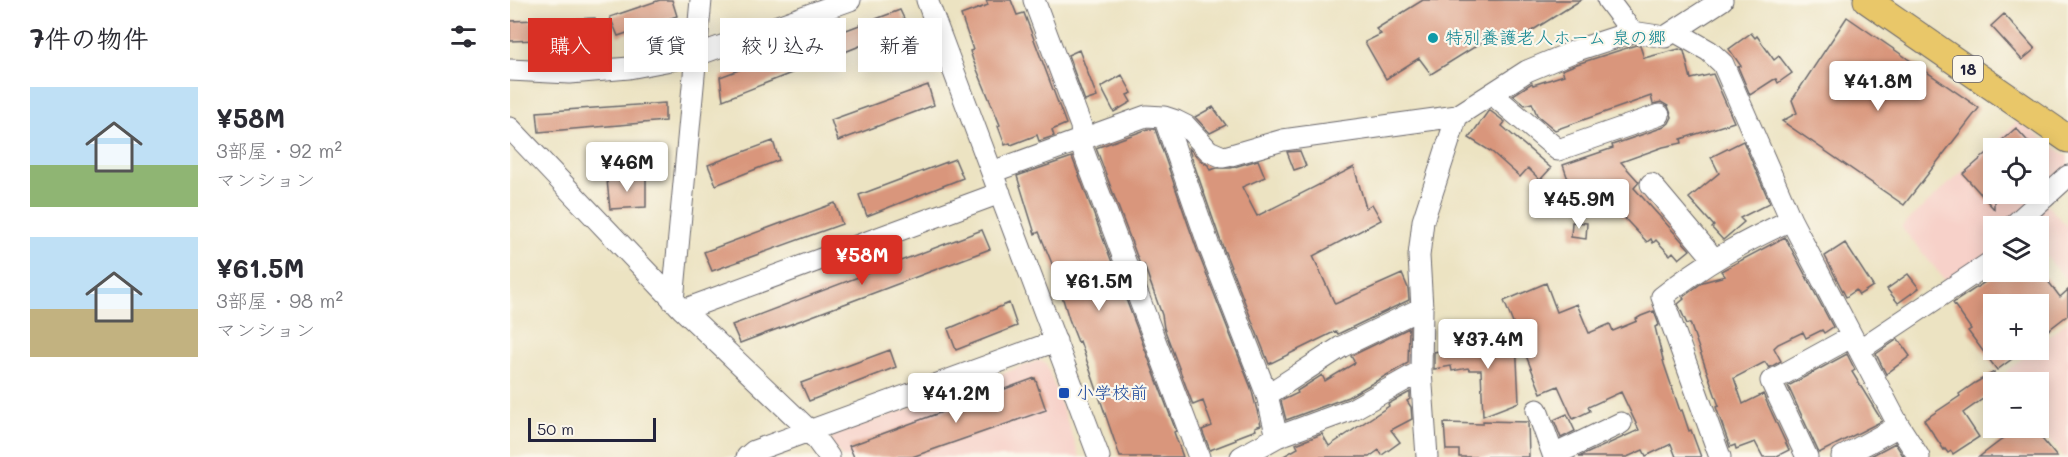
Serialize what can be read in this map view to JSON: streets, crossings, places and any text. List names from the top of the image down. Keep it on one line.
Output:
{"streets":{"main road":["18"]},"places":{"other":["特別養護老人ホーム 泉の郷"],"transit":["小学校前"]},"scale_bar":"50 m","page":{"heading":"7件の物件","chip":["購入","賃貸","絞り込み","新着"],"price":["¥41.8M","¥46M","¥45.9M","¥58M","¥61.5M","¥37.4M","¥41.2M"],"list":[{"name":"¥58M","note":"3部屋 · 92 m² · マンション"},{"name":"¥61.5M","note":"3部屋 · 98 m² · マンション"}],"map_buttons":["+","−"],"scale":"50 m"}}
